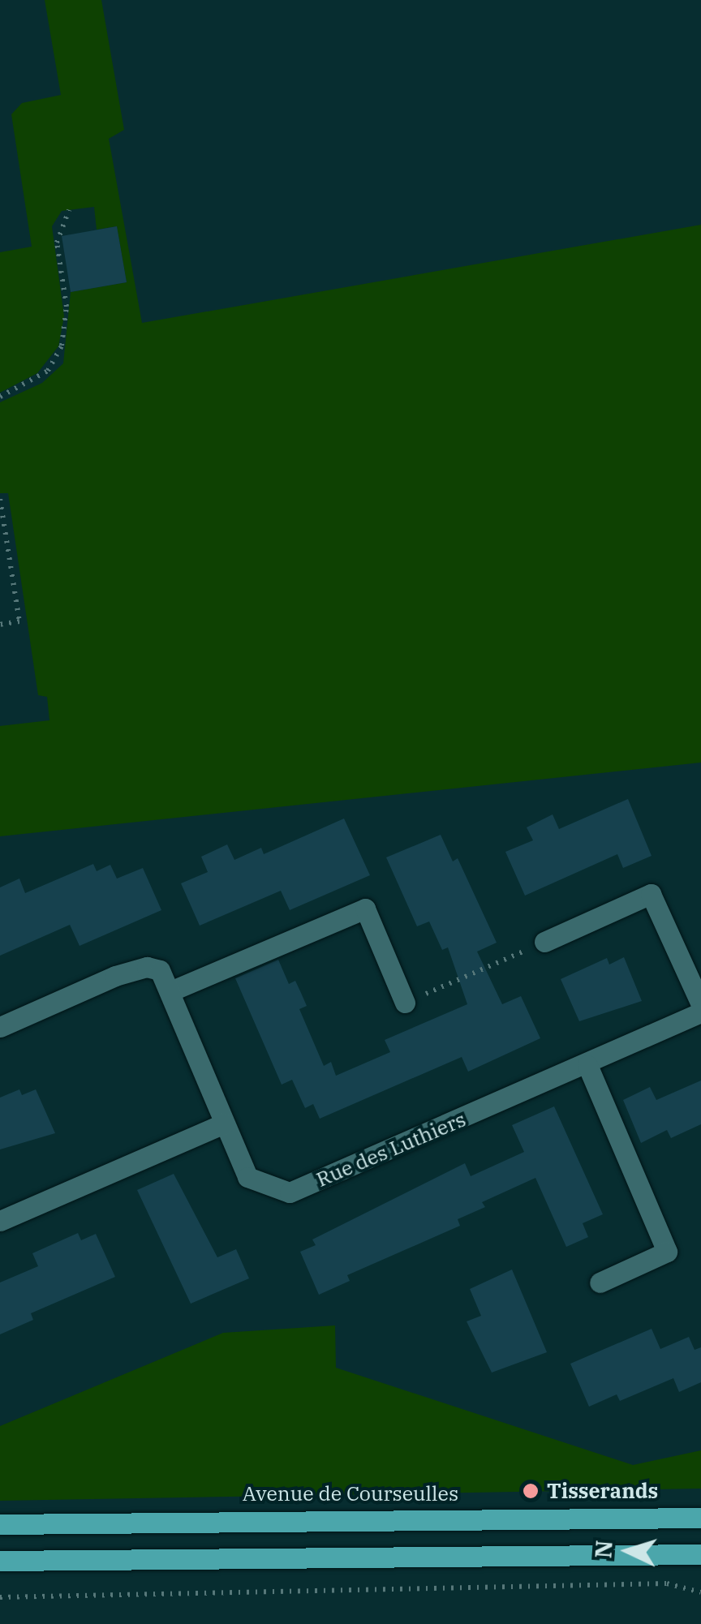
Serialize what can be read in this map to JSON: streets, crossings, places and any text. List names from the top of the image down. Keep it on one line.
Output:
{"streets":{"main road":["Avenue de Courseulles"],"street":["Rue des Luthiers"]},"places":["Tisserands"],"north":"left"}
